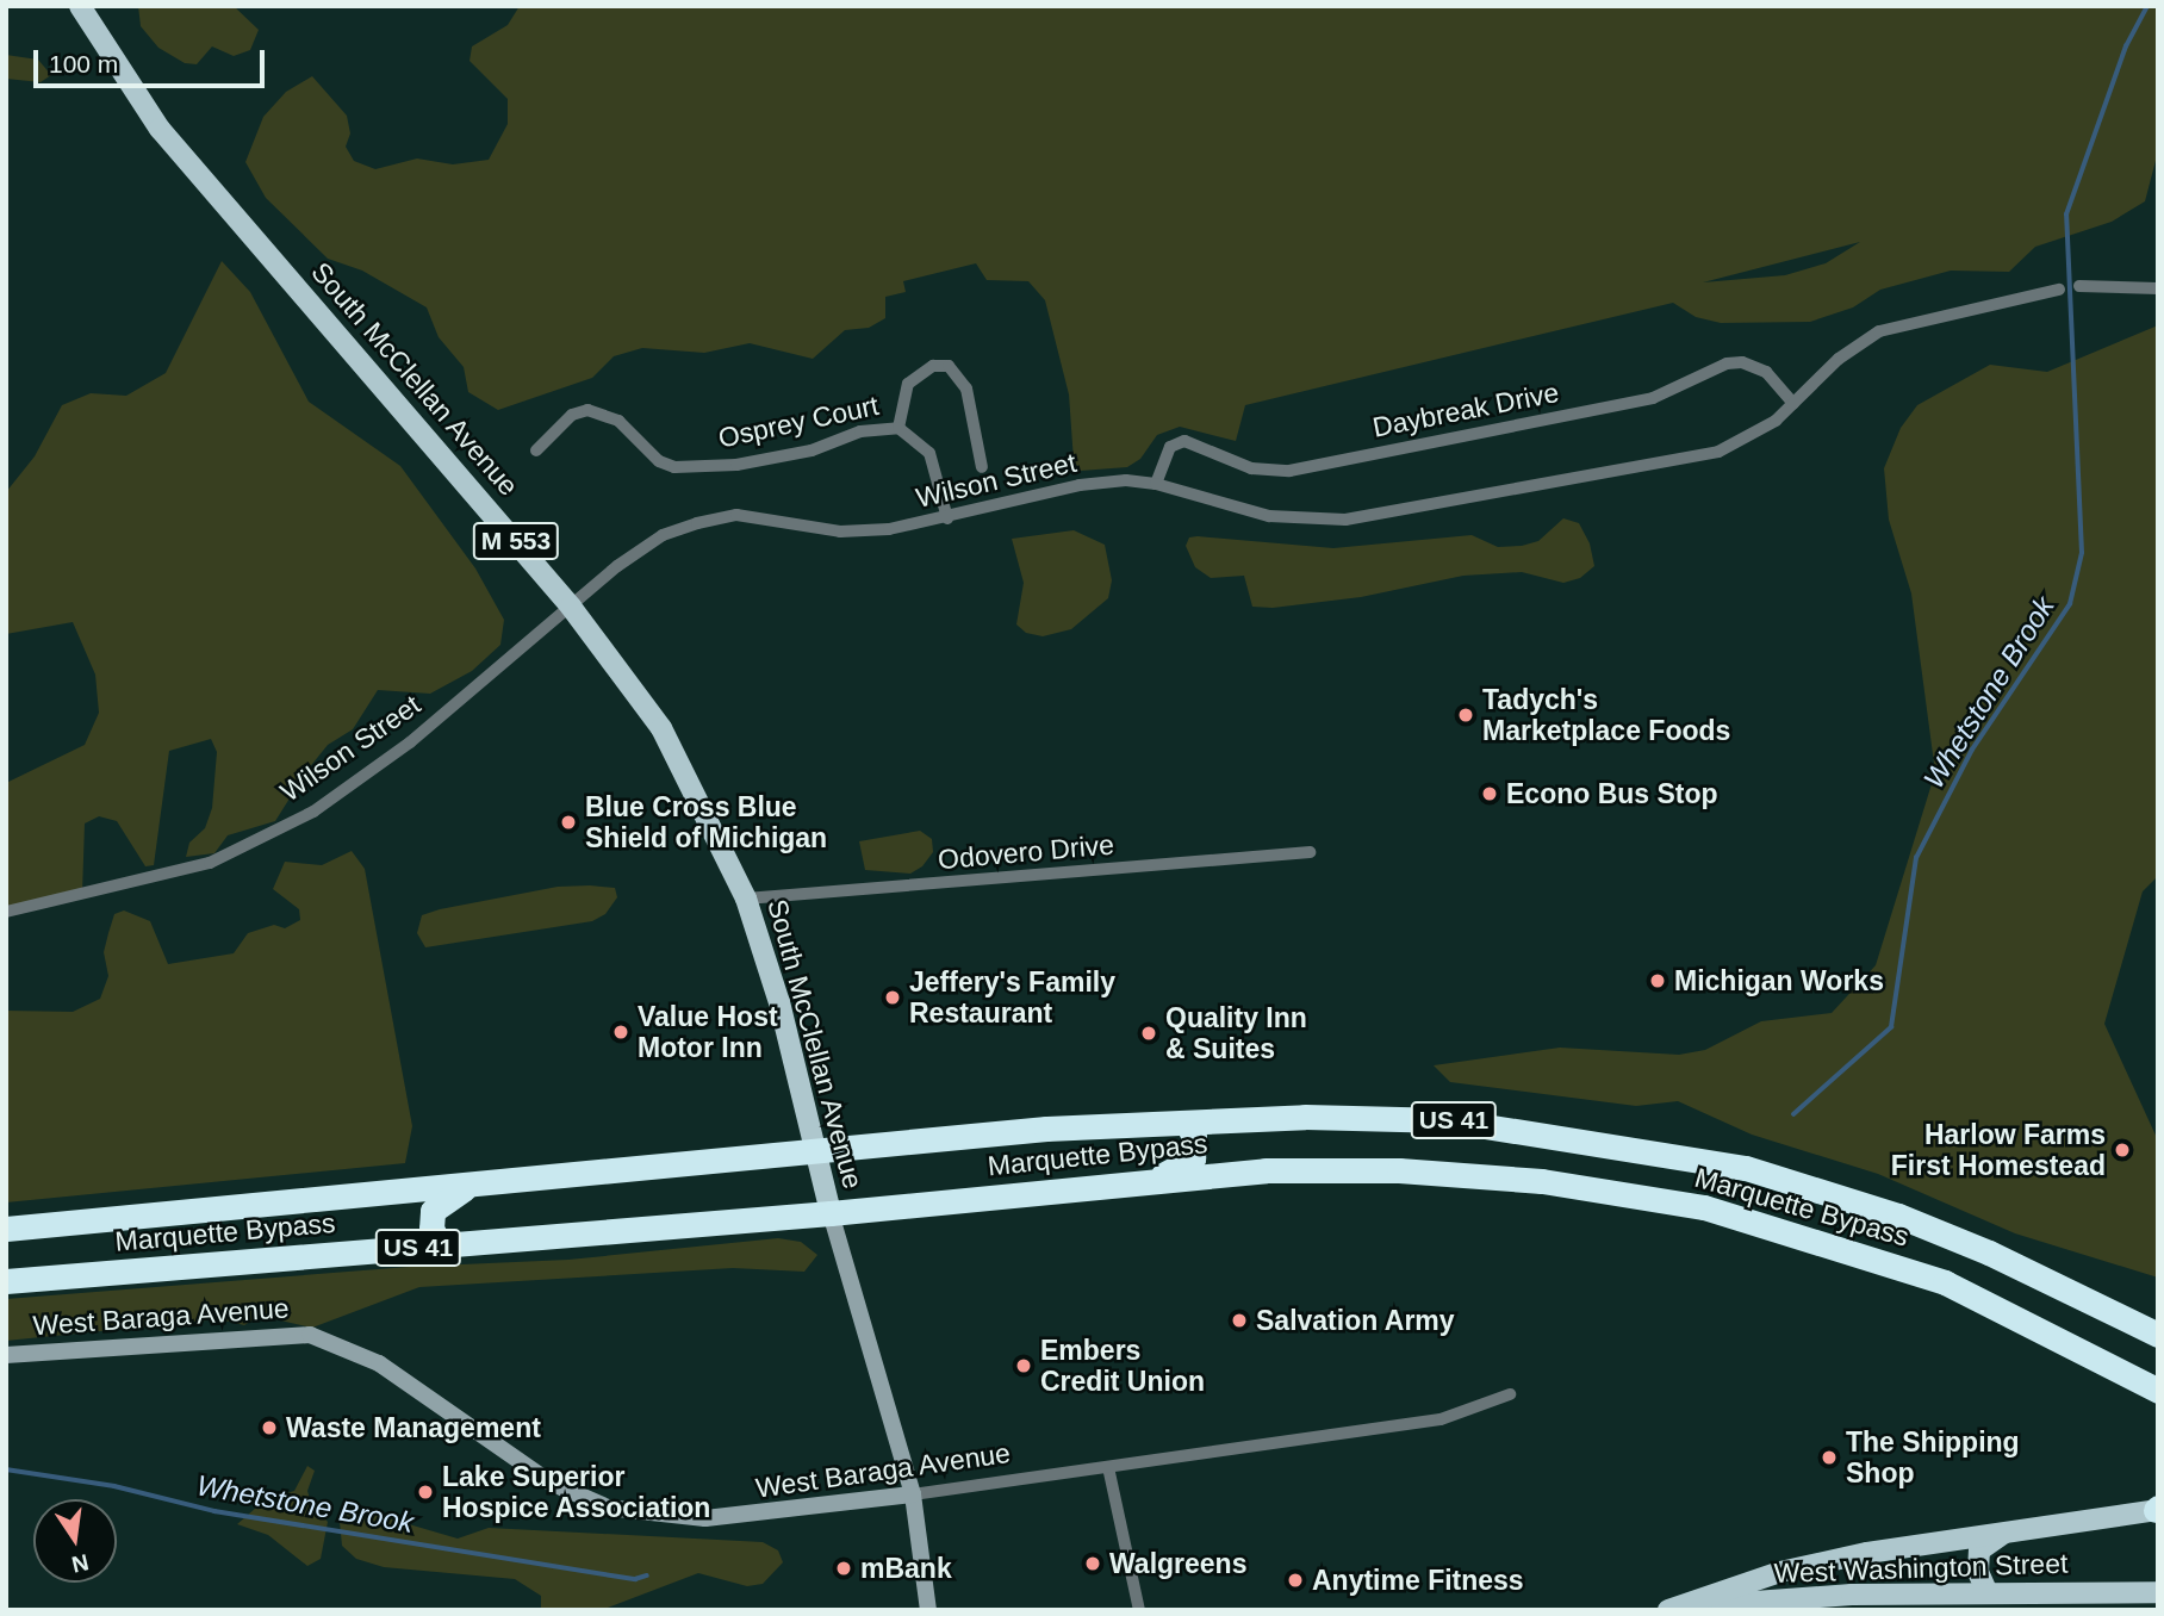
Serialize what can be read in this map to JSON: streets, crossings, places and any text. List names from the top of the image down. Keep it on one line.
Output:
{"streets":{"highway":["US 41","Marquette Bypass"],"main road":["South McClellan Avenue","M 553","West Washington Street"],"street":["Daybreak Drive","Osprey Court","Wilson Street","Odovero Drive","West Baraga Avenue"]},"crossings":[["South McClellan Avenue","Wilson Street"],["South McClellan Avenue","Odovero Drive"],["South McClellan Avenue","Marquette Bypass"],["South McClellan Avenue","West Baraga Avenue"],["Daybreak Drive","Wilson Street"],["Osprey Court","Wilson Street"]],"water":["Whetstone Brook"],"places":["Tadych's Marketplace Foods","Econo Bus Stop","Blue Cross Blue Shield of Michigan","Michigan Works","Jeffery's Family Restaurant","Value Host Motor Inn","Quality Inn & Suites","Harlow Farms First Homestead","Salvation Army","Embers Credit Union","Waste Management","The Shipping Shop","Lake Superior Hospice Association","Walgreens","mBank","Anytime Fitness"],"scale_bar":"100 m","north":"bottom"}
